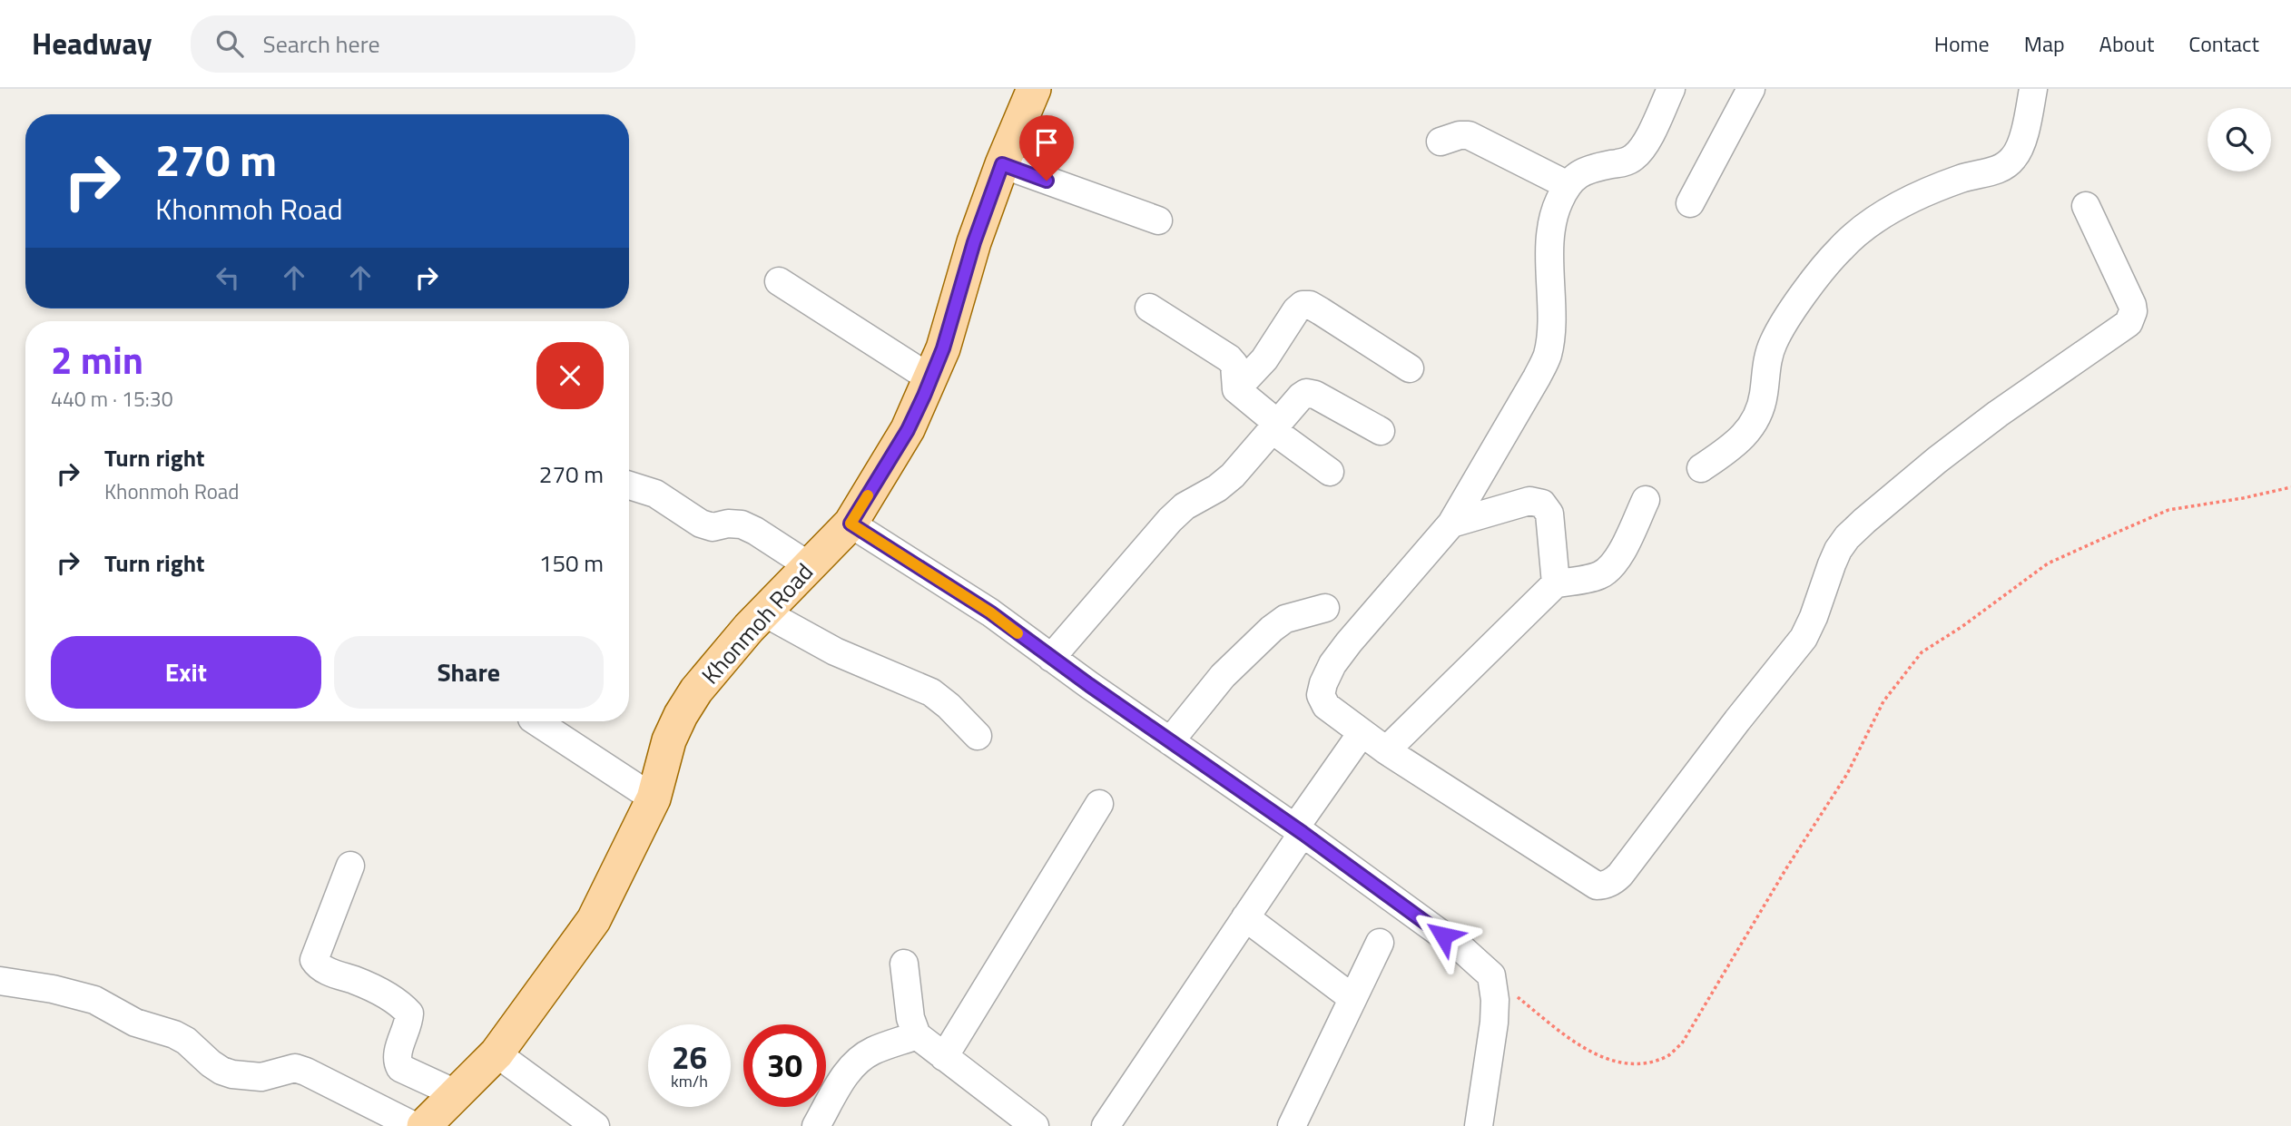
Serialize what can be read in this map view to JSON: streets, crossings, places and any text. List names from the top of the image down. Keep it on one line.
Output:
{"streets":{"main road":["Khonmoh Road"]},"page":{"header":"Headway","search":"Search here","nav":["Home","Map","About","Contact"],"turn":["270 m","Khonmoh Road"],"heading":["2 min","440 m · 15:30"],"list":[{"name":"Turn right","note":"Khonmoh Road","value":"270 m"},{"name":"Turn right","value":"150 m"}],"buttons":["Exit","Share"],"speed":"26 km/h","limit":"30"}}
